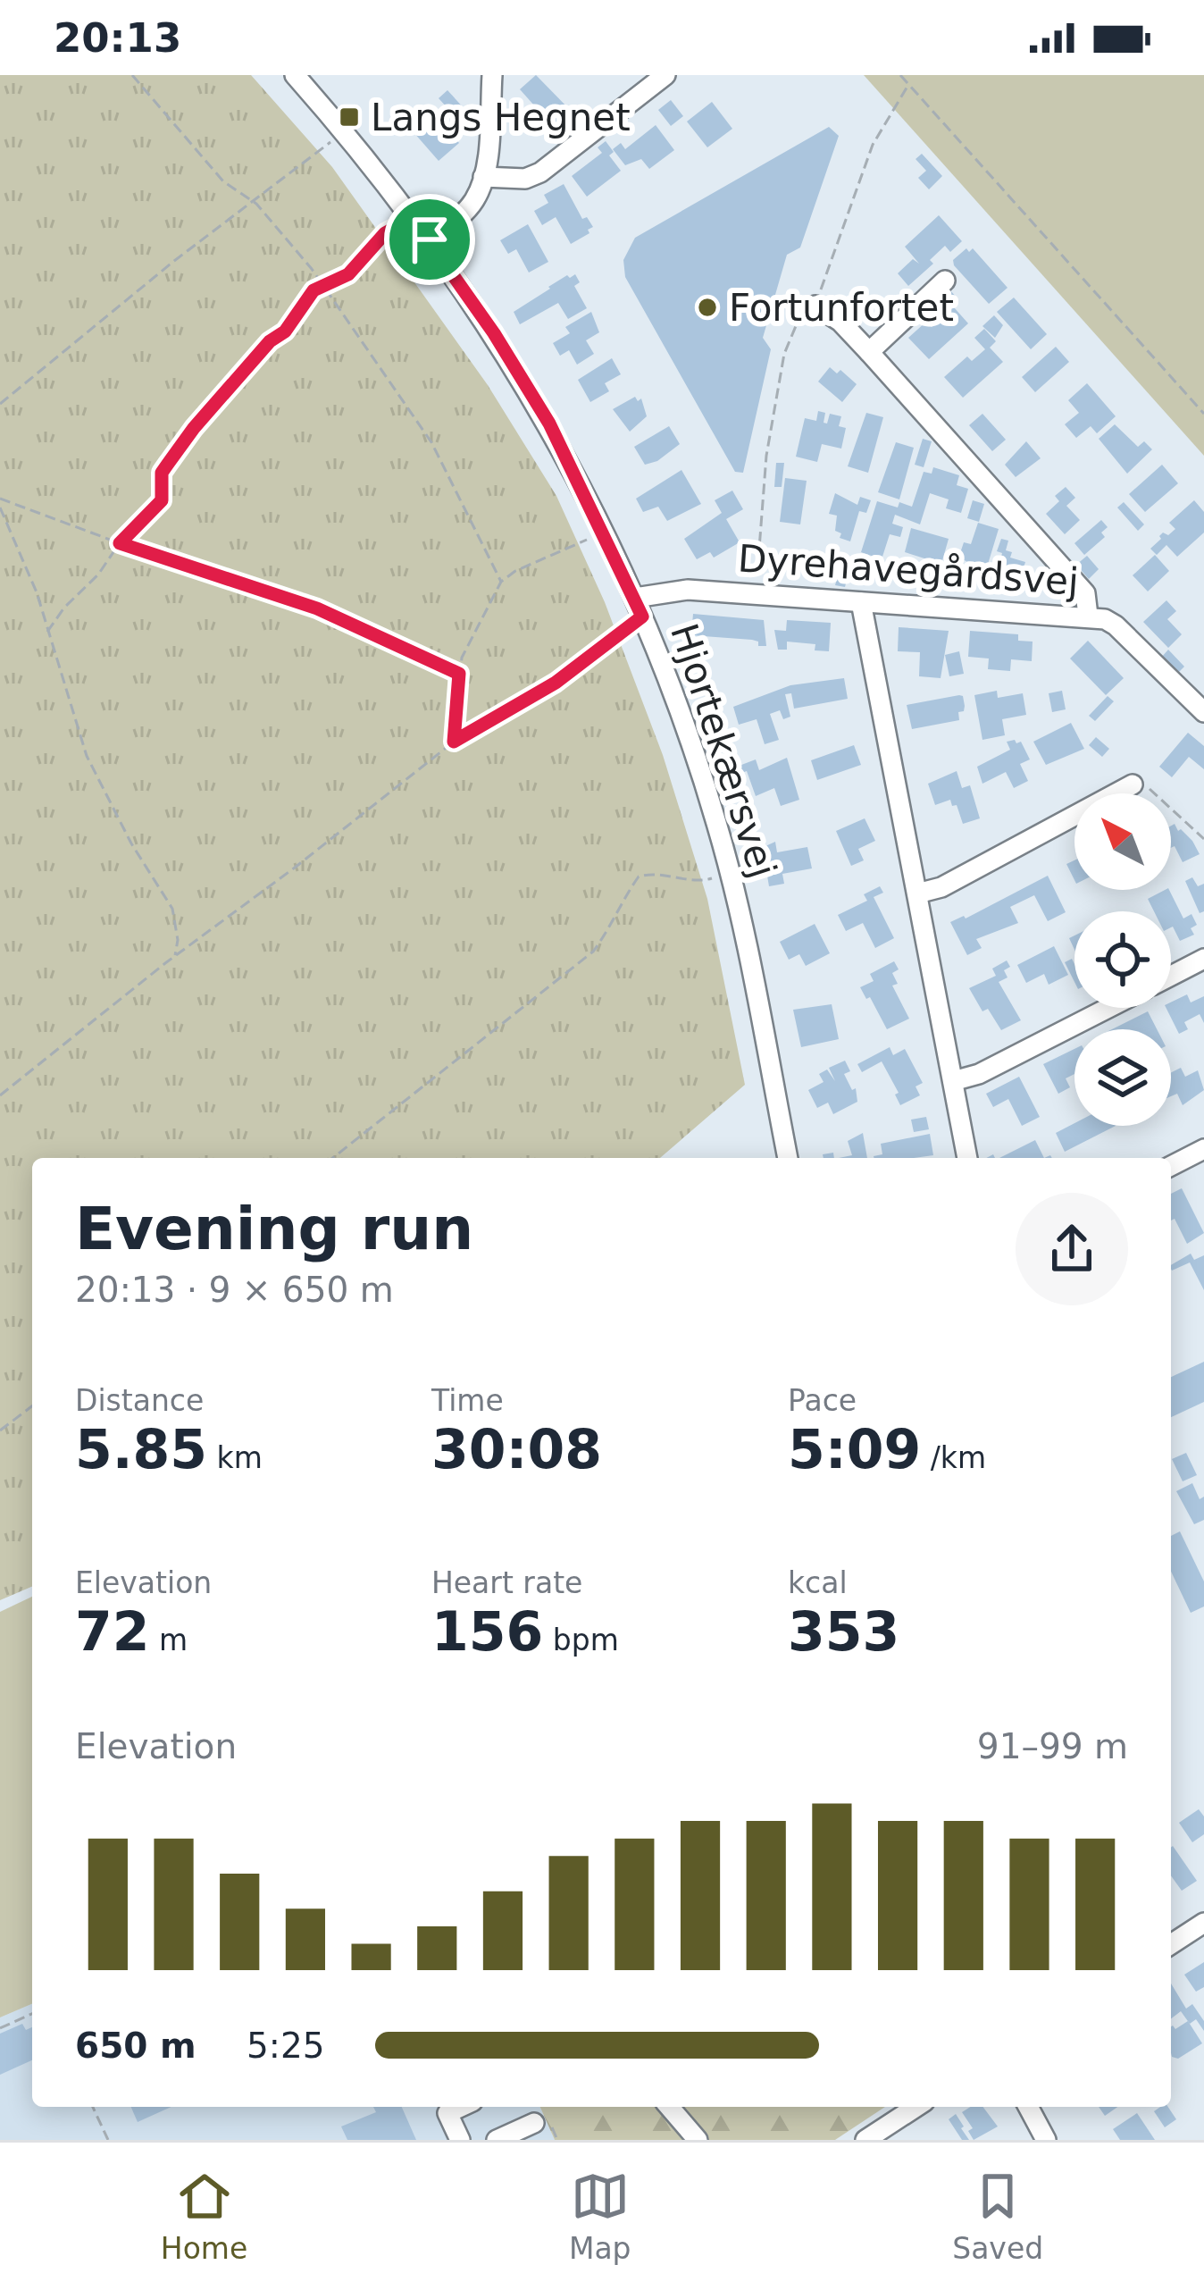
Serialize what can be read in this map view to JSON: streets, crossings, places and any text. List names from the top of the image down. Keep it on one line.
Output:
{"streets":{"street":["Dyrehavegårdsvej","Hjortekærsvej"]},"crossings":[["Dyrehavegårdsvej","Hjortekærsvej"]],"places":{"transit":["Langs Hegnet"],"other":["Fortunfortet"]},"north":"top left","page":{"status":"20:13","heading":["Evening run","20:13 · 9 × 650 m"],"stats":[["Distance","5.85 km"],["Time","30:08"],["Pace","5:09 /km"],["Elevation","72 m"],["Heart rate","156 bpm"],["kcal","353"]],"chart":["Elevation","91–99 m"],"list":[{"name":"650 m","note":"5:25"}],"tabs":["Home","Map","Saved"]}}
